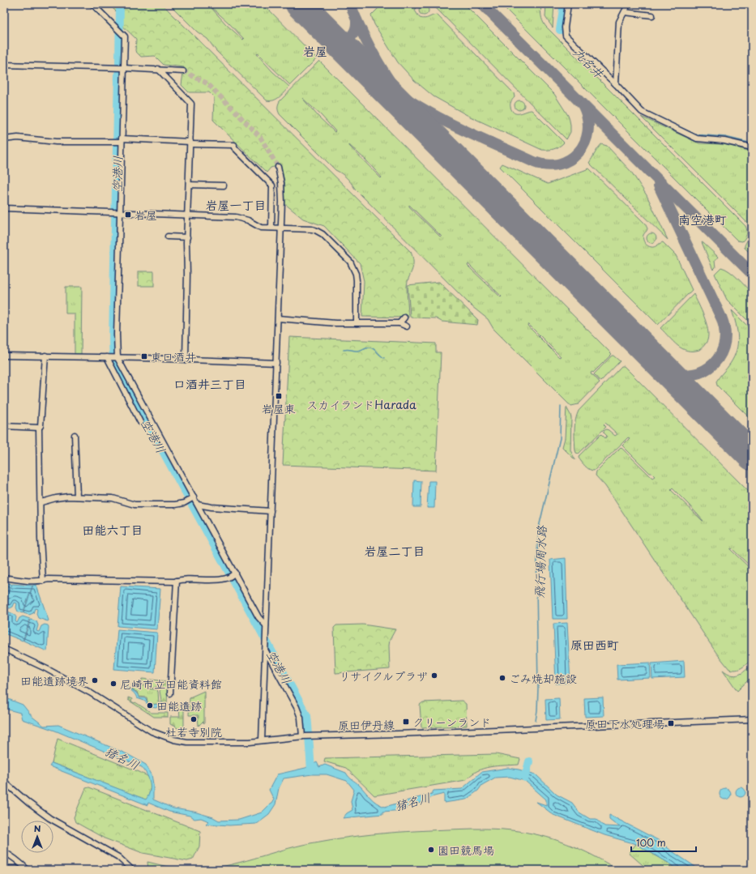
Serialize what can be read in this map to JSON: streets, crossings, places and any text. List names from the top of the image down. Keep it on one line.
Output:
{"streets":{"street":["原田伊丹線"]},"districts":["岩屋","岩屋一丁目","南空港町","口酒井三丁目","田能六丁目","岩屋二丁目","原田西町"],"water":["九名井","空港川","飛行場周水路","猪名川"],"parks":["スカイランドHarada"],"places":{"transit":["岩屋","東口酒井","岩屋東","クリーンランド","原田下水処理場"],"other":["リサイクルプラザ","ごみ焼却施設","田能遺跡境界","尼崎市立田能資料館","田能遺跡","杜若寺別院","園田競馬場"]},"scale_bar":"100 m","north":"top"}
